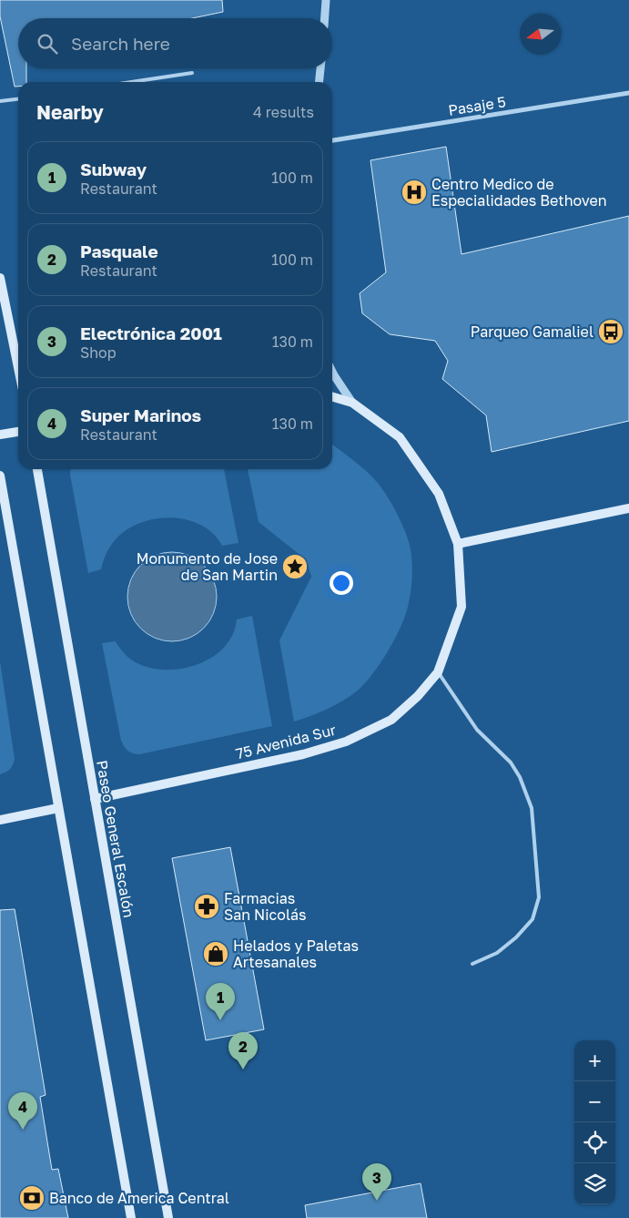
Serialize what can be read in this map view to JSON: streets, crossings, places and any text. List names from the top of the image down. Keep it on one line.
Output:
{"streets":{"main road":["75 Avenida Sur","Paseo General Escalón"],"street":["Pasaje 5"]},"crossings":[["75 Avenida Sur","Paseo General Escalón"]],"places":{"hospital":["Centro Medico de Especialidades Bethoven"],"bus stop":["Parqueo Gamaliel"],"place":["Monumento de Jose de San Martin"],"pharmacy":["Farmacias San Nicolás"],"shop":["Helados y Paletas Artesanales"],"bank":["Banco de America Central"]},"north":"left","page":{"search":"Search here","heading":["Nearby","4 results"],"list":[{"mark":"1","name":"Subway","note":"Restaurant","value":"100 m"},{"mark":"2","name":"Pasquale","note":"Restaurant","value":"100 m"},{"mark":"3","name":"Electrónica 2001","note":"Shop","value":"130 m"},{"mark":"4","name":"Super Marinos","note":"Restaurant","value":"130 m"}],"pins":["1","2","4","3"],"map_buttons":["+","−"]}}
